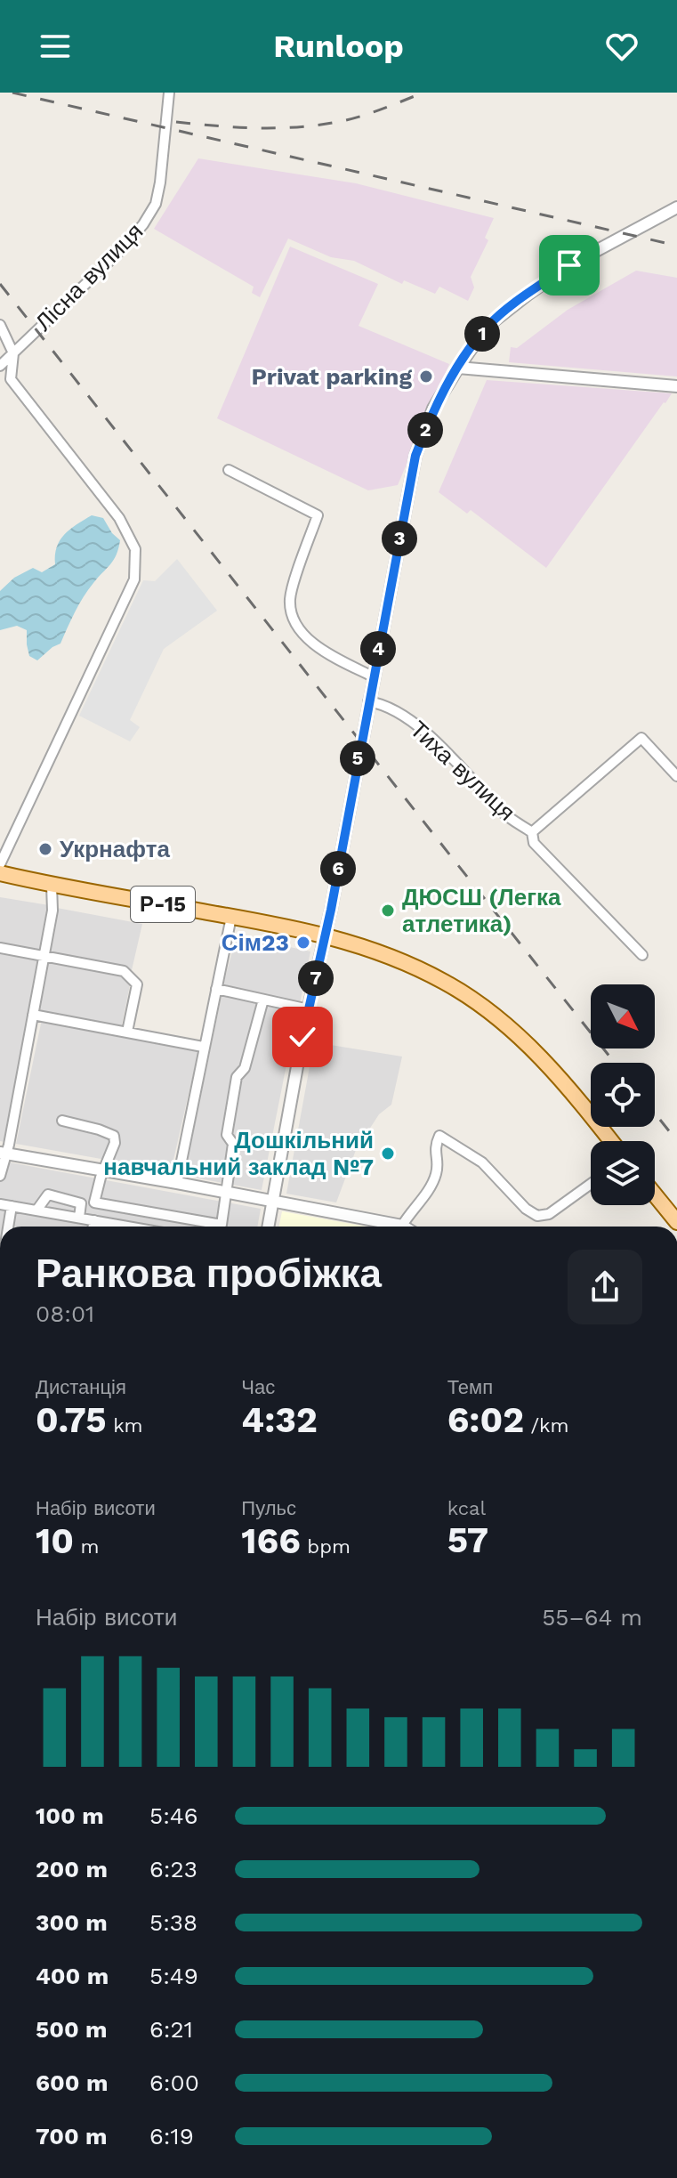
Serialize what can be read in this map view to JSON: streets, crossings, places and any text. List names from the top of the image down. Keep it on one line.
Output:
{"streets":{"main road":["Р-15"],"street":["Лісна вулиця","Тиха вулиця"]},"places":["Privat parking","Укрнафта","ДЮСШ (Легка атлетика)","Сім23","Дошкільний навчальний заклад №7"],"north":"bottom right","page":{"header":"Runloop","pins":["1","2","3","4","5","6","7"],"heading":["Ранкова пробіжка","08:01"],"stats":[["Дистанція","0.75 km"],["Час","4:32"],["Темп","6:02 /km"],["Набір висоти","10 m"],["Пульс","166 bpm"],["kcal","57"]],"chart":["Набір висоти","55–64 m"],"list":[{"name":"100 m","note":"5:46"},{"name":"200 m","note":"6:23"},{"name":"300 m","note":"5:38"},{"name":"400 m","note":"5:49"},{"name":"500 m","note":"6:21"},{"name":"600 m","note":"6:00"},{"name":"700 m","note":"6:19"}]}}
